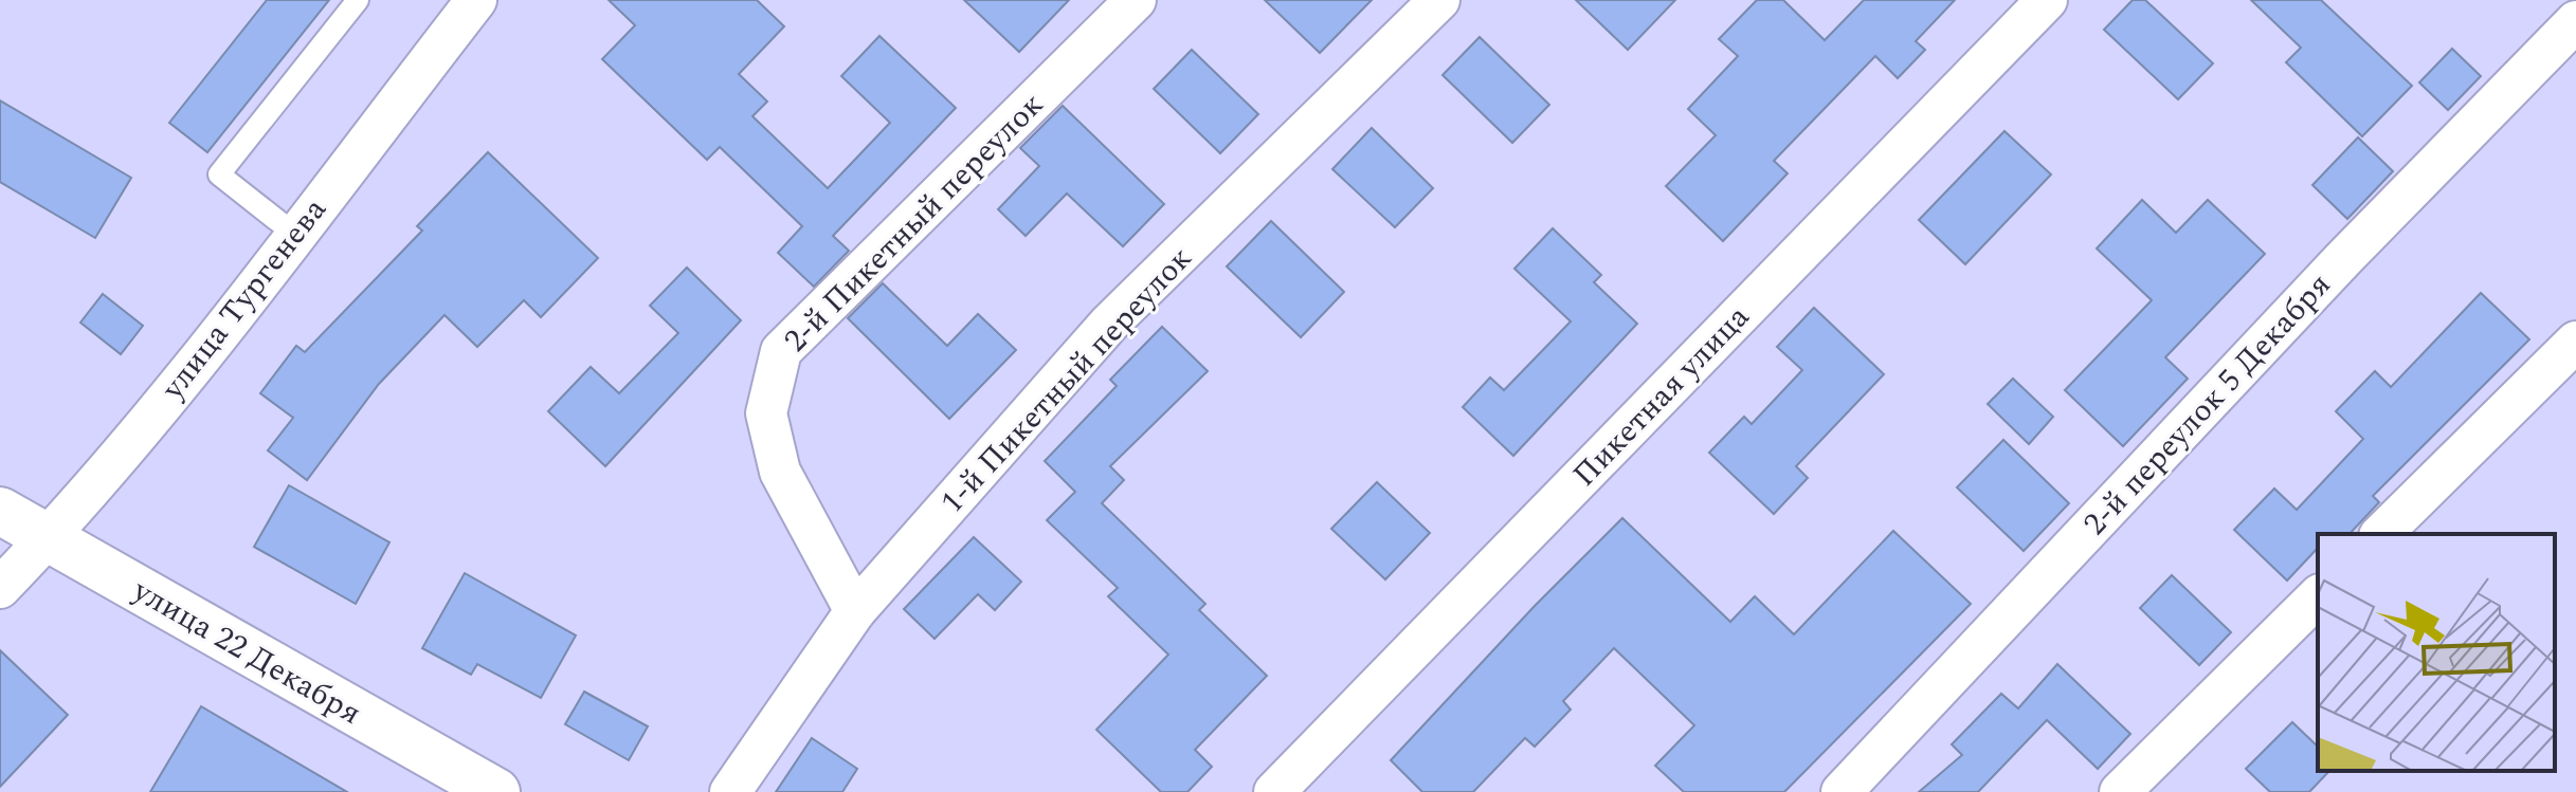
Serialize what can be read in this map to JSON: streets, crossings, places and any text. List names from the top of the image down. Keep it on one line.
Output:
{"streets":{"main road":["улица 22 Декабря"],"street":["2-й Пикетный переулок","улица Тургенева","1-й Пикетный переулок","Пикетная улица","2-й переулок 5 Декабря"]},"crossings":[["2-й Пикетный переулок","1-й Пикетный переулок"],["улица Тургенева","улица 22 Декабря"]]}
